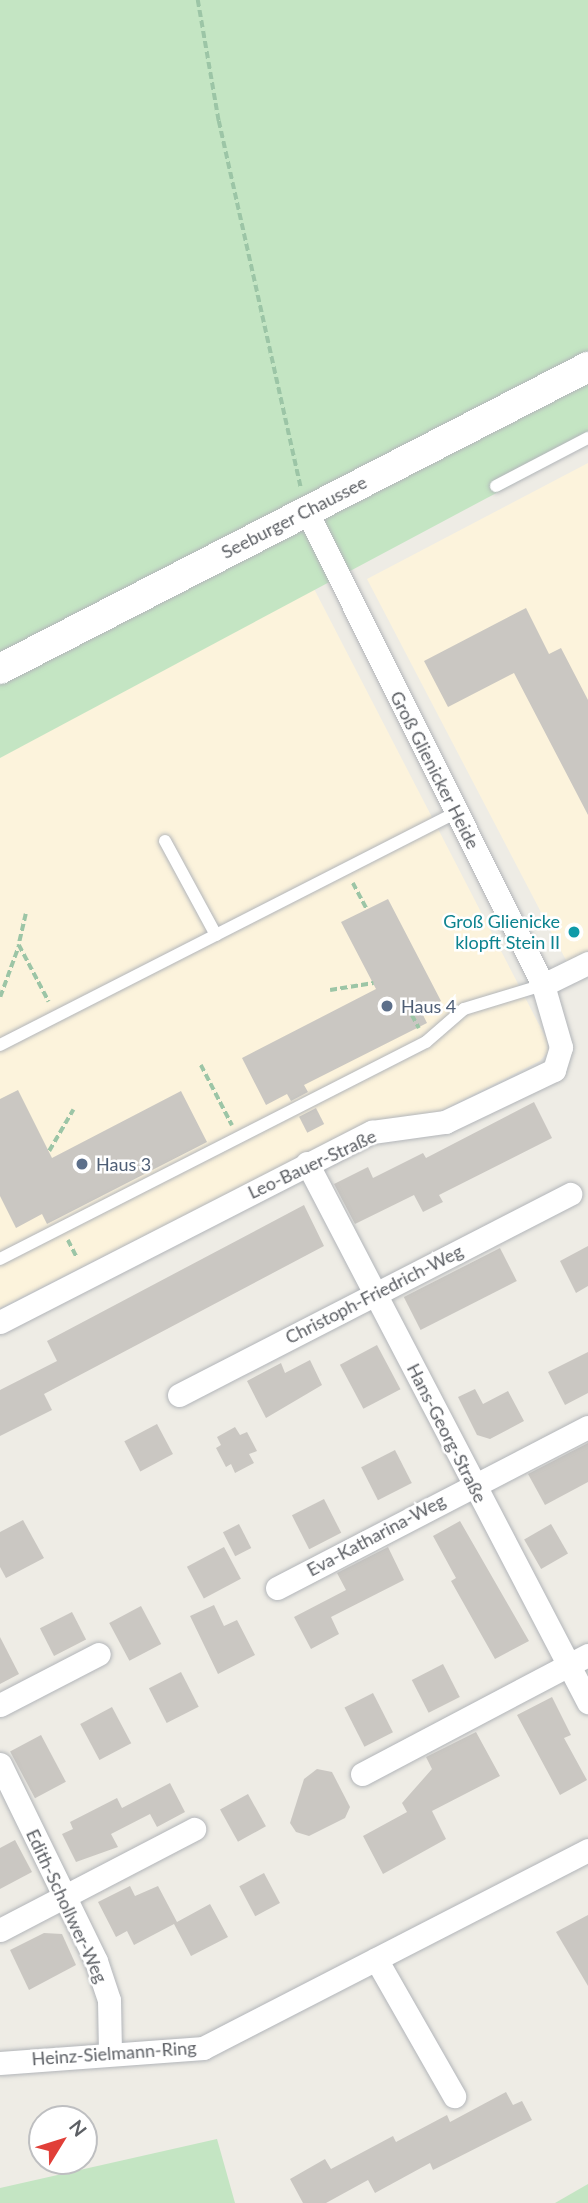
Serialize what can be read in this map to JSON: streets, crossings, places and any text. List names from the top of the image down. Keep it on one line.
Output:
{"streets":{"street":["Seeburger Chaussee","Groß Glienicker Heide","Leo-Bauer-Straße","Christoph-Friedrich-Weg","Hans-Georg-Straße","Eva-Katharina-Weg","Edith-Schollwer-Weg","Heinz-Sielmann-Ring"]},"crossings":[["Seeburger Chaussee","Groß Glienicker Heide"],["Groß Glienicker Heide","Leo-Bauer-Straße"],["Leo-Bauer-Straße","Hans-Georg-Straße"],["Christoph-Friedrich-Weg","Hans-Georg-Straße"],["Hans-Georg-Straße","Eva-Katharina-Weg"],["Edith-Schollwer-Weg","Heinz-Sielmann-Ring"]],"places":["Groß Glienicke klopft Stein II","Haus 4","Haus 3"],"north":"top right"}
